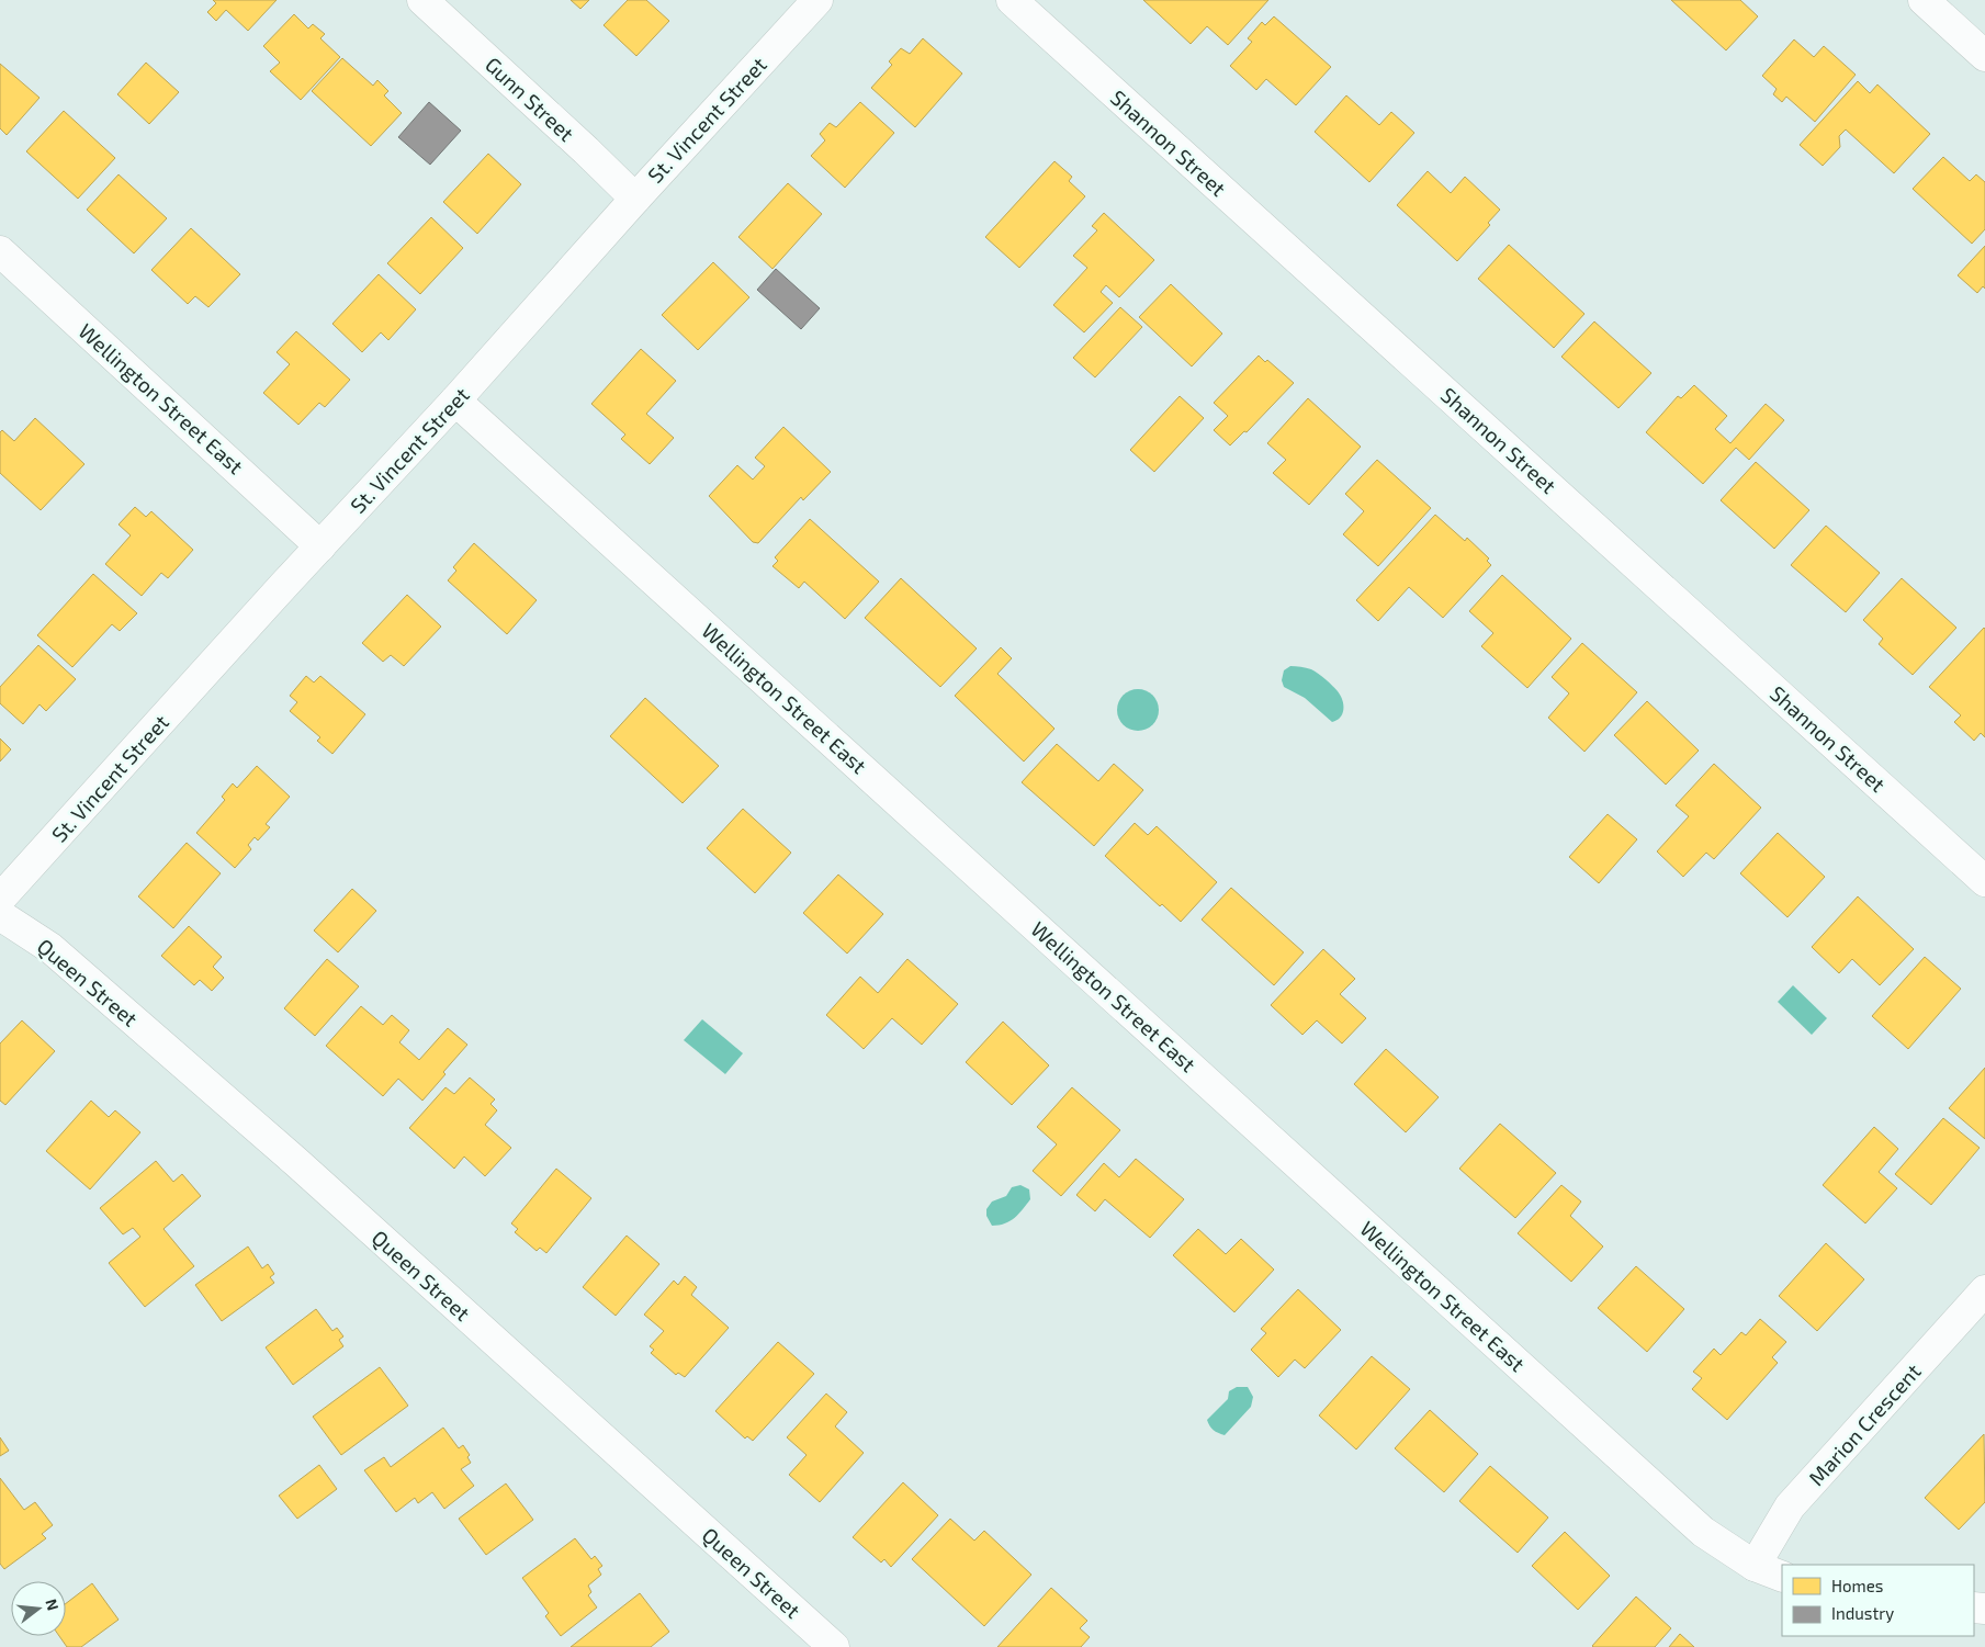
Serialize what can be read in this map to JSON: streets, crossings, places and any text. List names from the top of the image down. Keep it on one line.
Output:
{"streets":{"street":["Gunn Street","St. Vincent Street","Shannon Street","Wellington Street East","Queen Street","Marion Crescent"]},"crossings":[["Gunn Street","St. Vincent Street"],["St. Vincent Street","Wellington Street East"],["Wellington Street East","Marion Crescent"]],"legend":["Homes","Industry"],"north":"right"}
